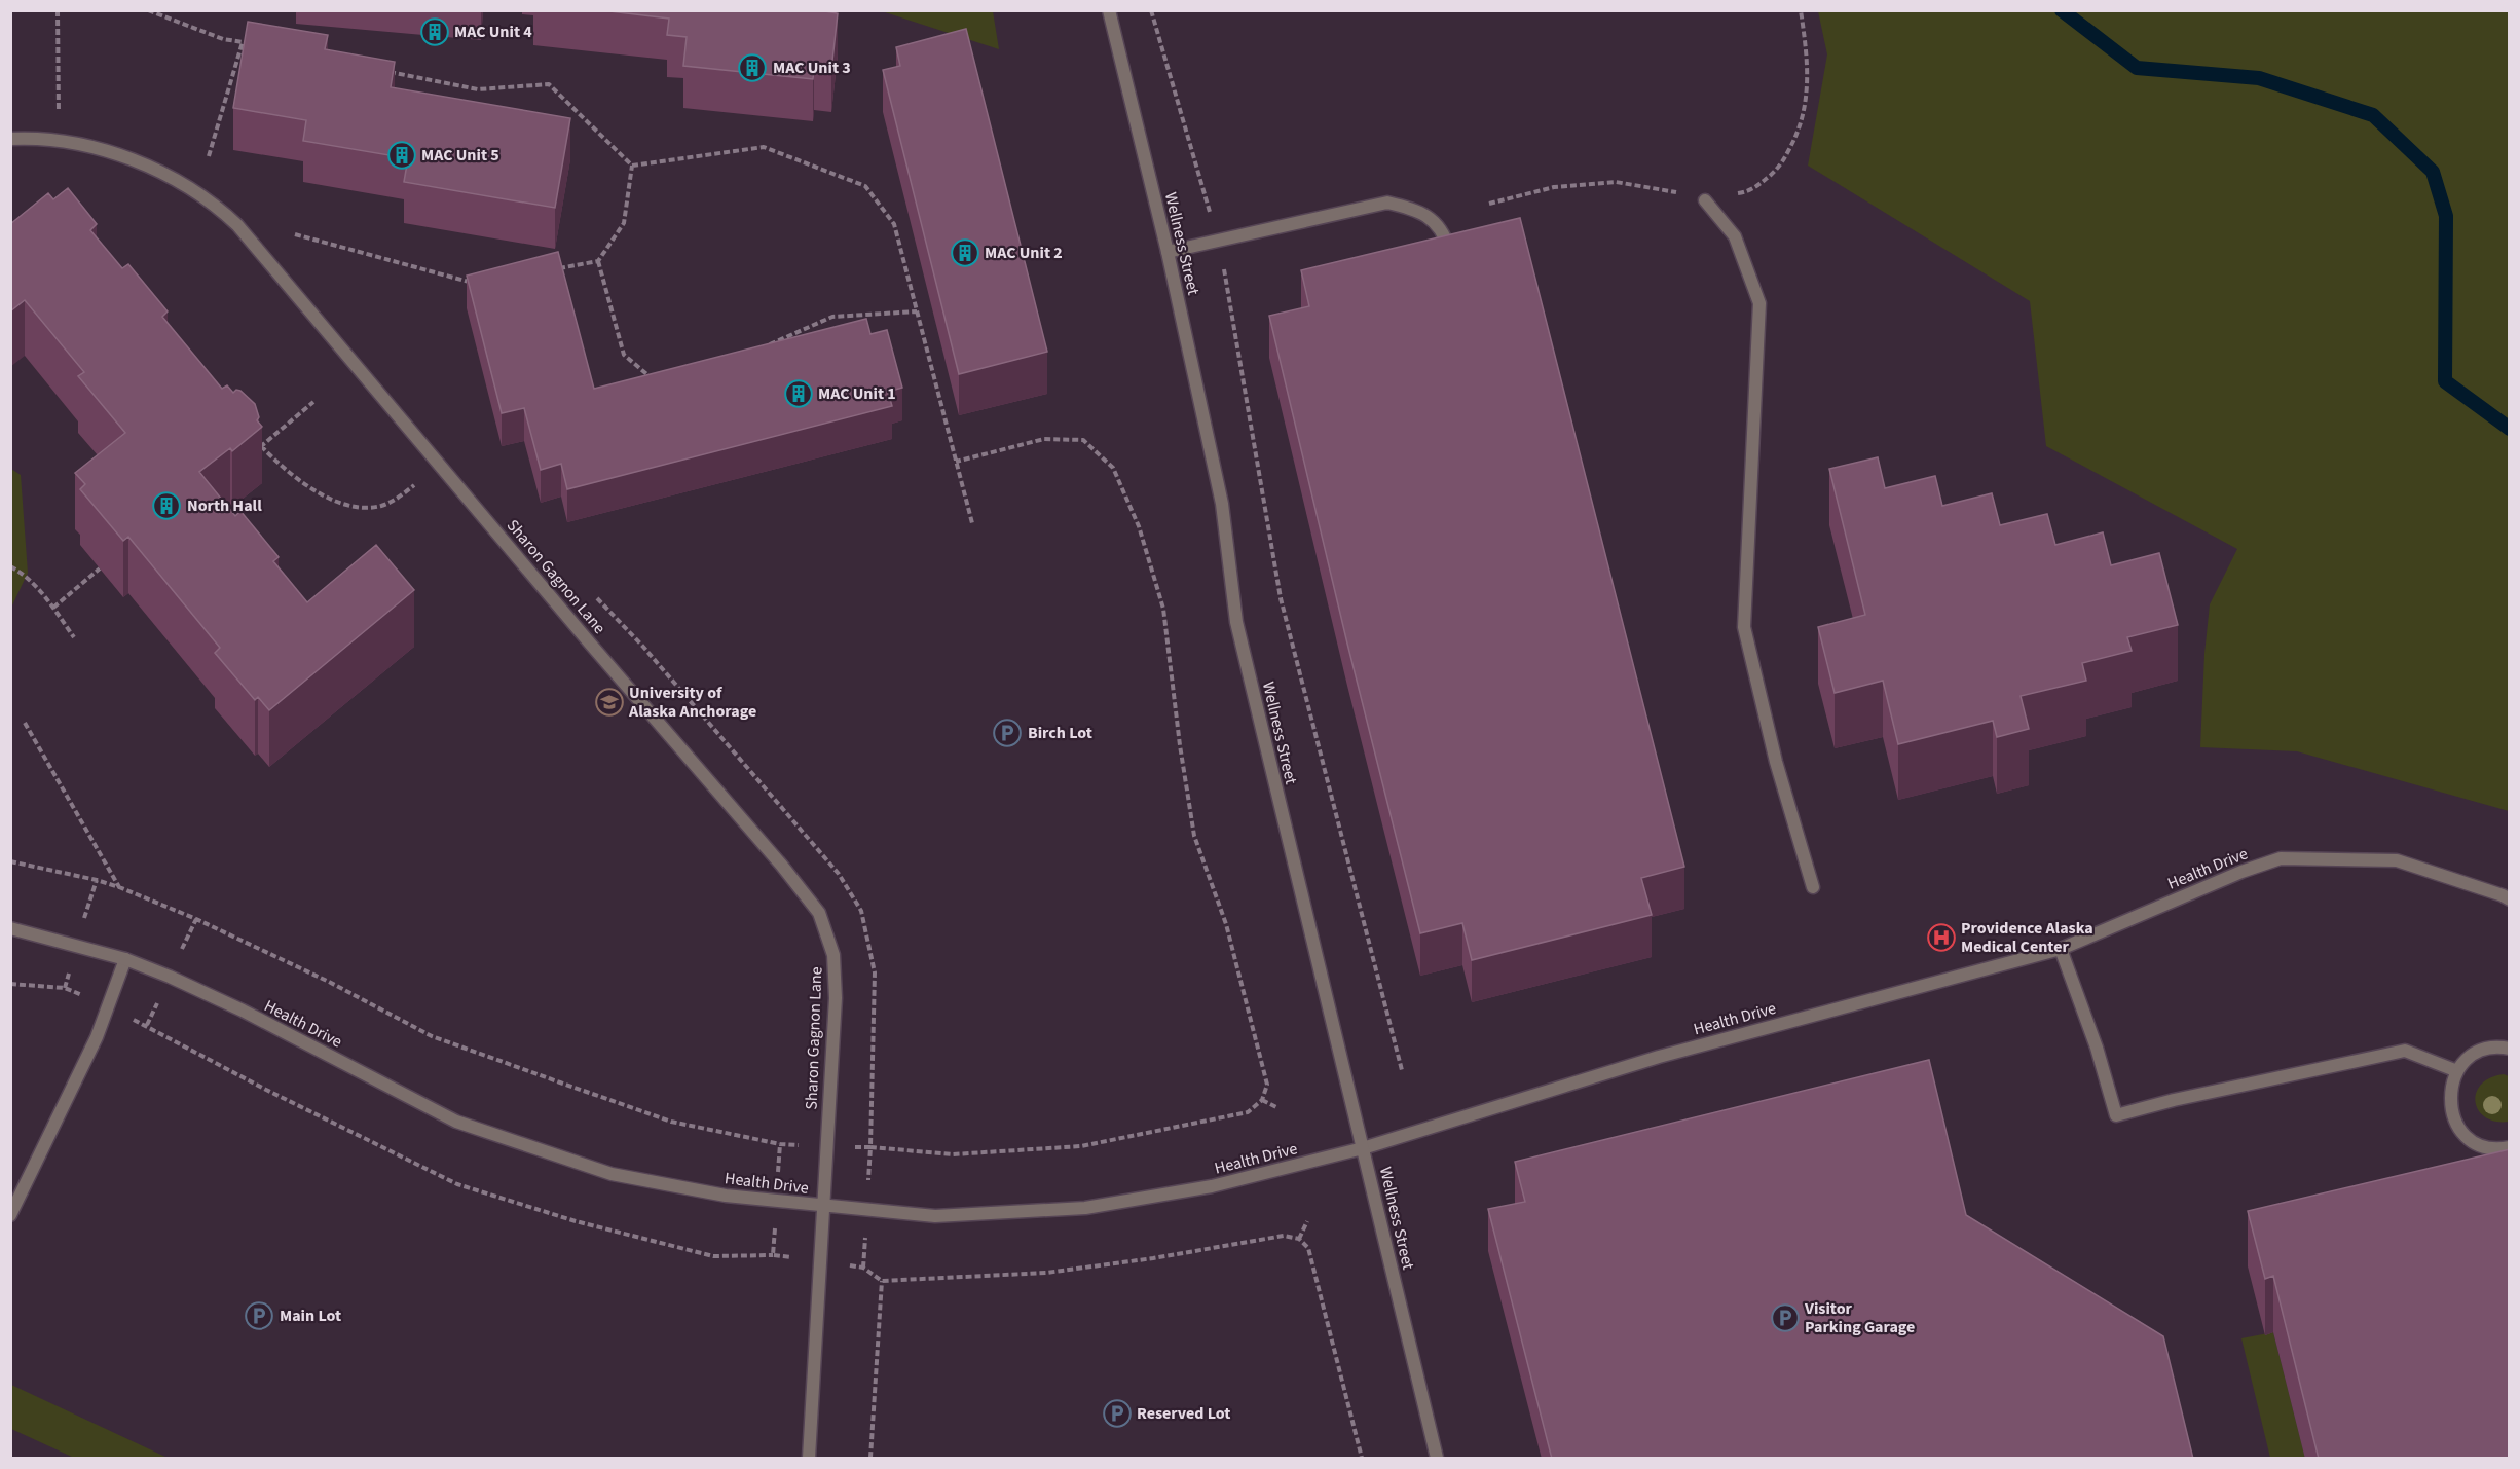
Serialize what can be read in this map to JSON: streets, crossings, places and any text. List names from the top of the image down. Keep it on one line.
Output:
{"streets":{"street":["Wellness Street","Sharon Gagnon Lane","Health Drive"]},"crossings":[["Wellness Street","Health Drive"],["Sharon Gagnon Lane","Health Drive"]],"places":{"building":["MAC Unit 4","MAC Unit 3","MAC Unit 5","MAC Unit 2","MAC Unit 1","North Hall"],"school or university":["University of Alaska Anchorage"],"parking":["Birch Lot","Main Lot","Visitor Parking Garage","Reserved Lot"],"hospital":["Providence Alaska Medical Center"]}}
